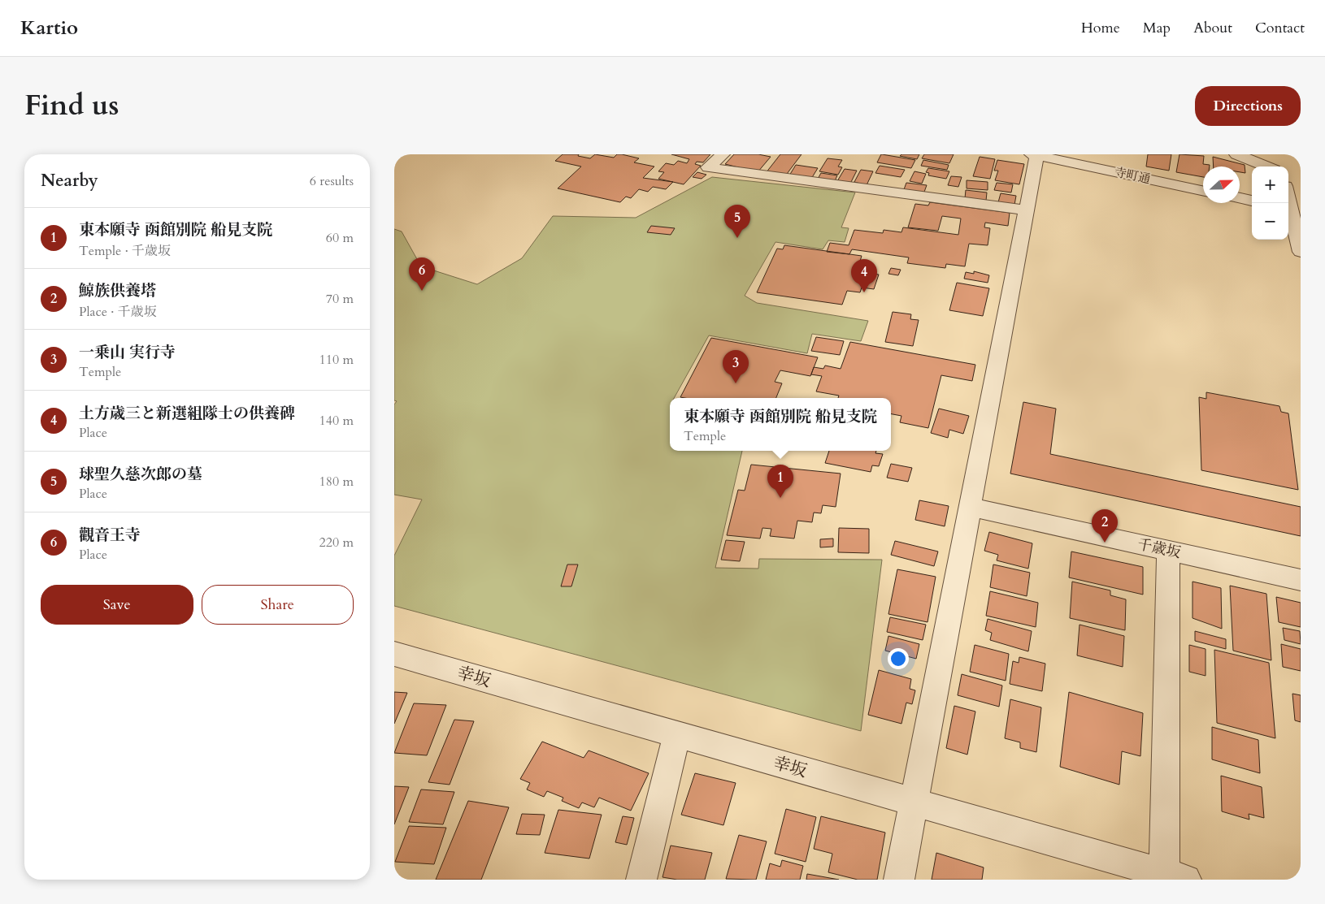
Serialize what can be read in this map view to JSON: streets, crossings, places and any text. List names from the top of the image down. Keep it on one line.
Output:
{"streets":{"street":["寺町通","千歳坂","幸坂"]},"north":"right","page":{"header":"Kartio","nav":["Home","Map","About","Contact"],"title":"Find us","buttons":["Directions",["Save","Share"]],"heading":["Nearby","6 results"],"map_buttons":["+","−"],"pins":["5","6","4","3","1","2"],"list":[{"mark":"1","name":"東本願寺 函館別院 船見支院","note":"Temple · 千歳坂","value":"60 m"},{"mark":"2","name":"鯨族供養塔","note":"Place · 千歳坂","value":"70 m"},{"mark":"3","name":"一乗山 実行寺","note":"Temple","value":"110 m"},{"mark":"4","name":"土方歳三と新選組隊士の供養碑","note":"Place","value":"140 m"},{"mark":"5","name":"球聖久慈次郎の墓","note":"Place","value":"180 m"},{"mark":"6","name":"觀音王寺","note":"Place","value":"220 m"}],"popup":["東本願寺 函館別院 船見支院","Temple"]}}
